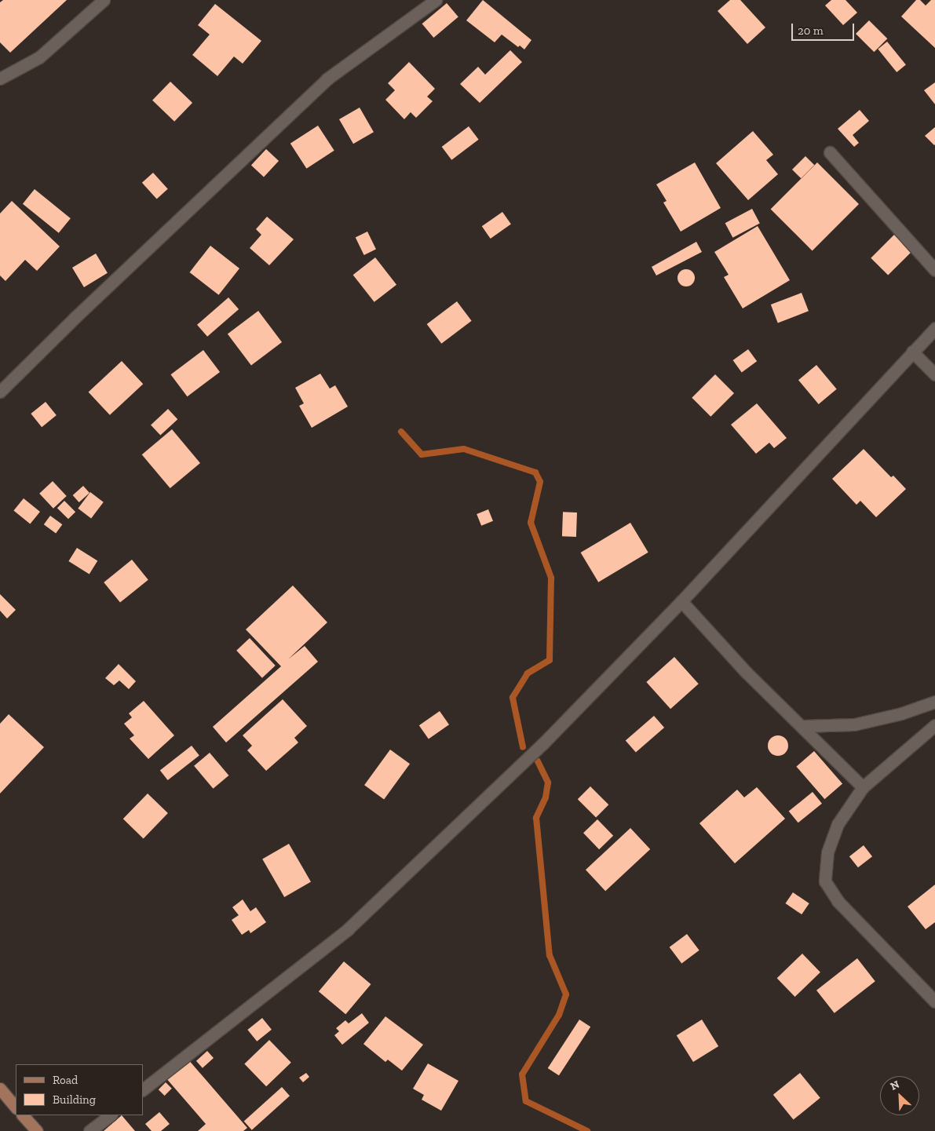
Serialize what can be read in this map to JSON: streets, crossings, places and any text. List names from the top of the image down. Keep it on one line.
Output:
{"legend":["Road","Building"],"scale_bar":"20 m","north":"top left"}
